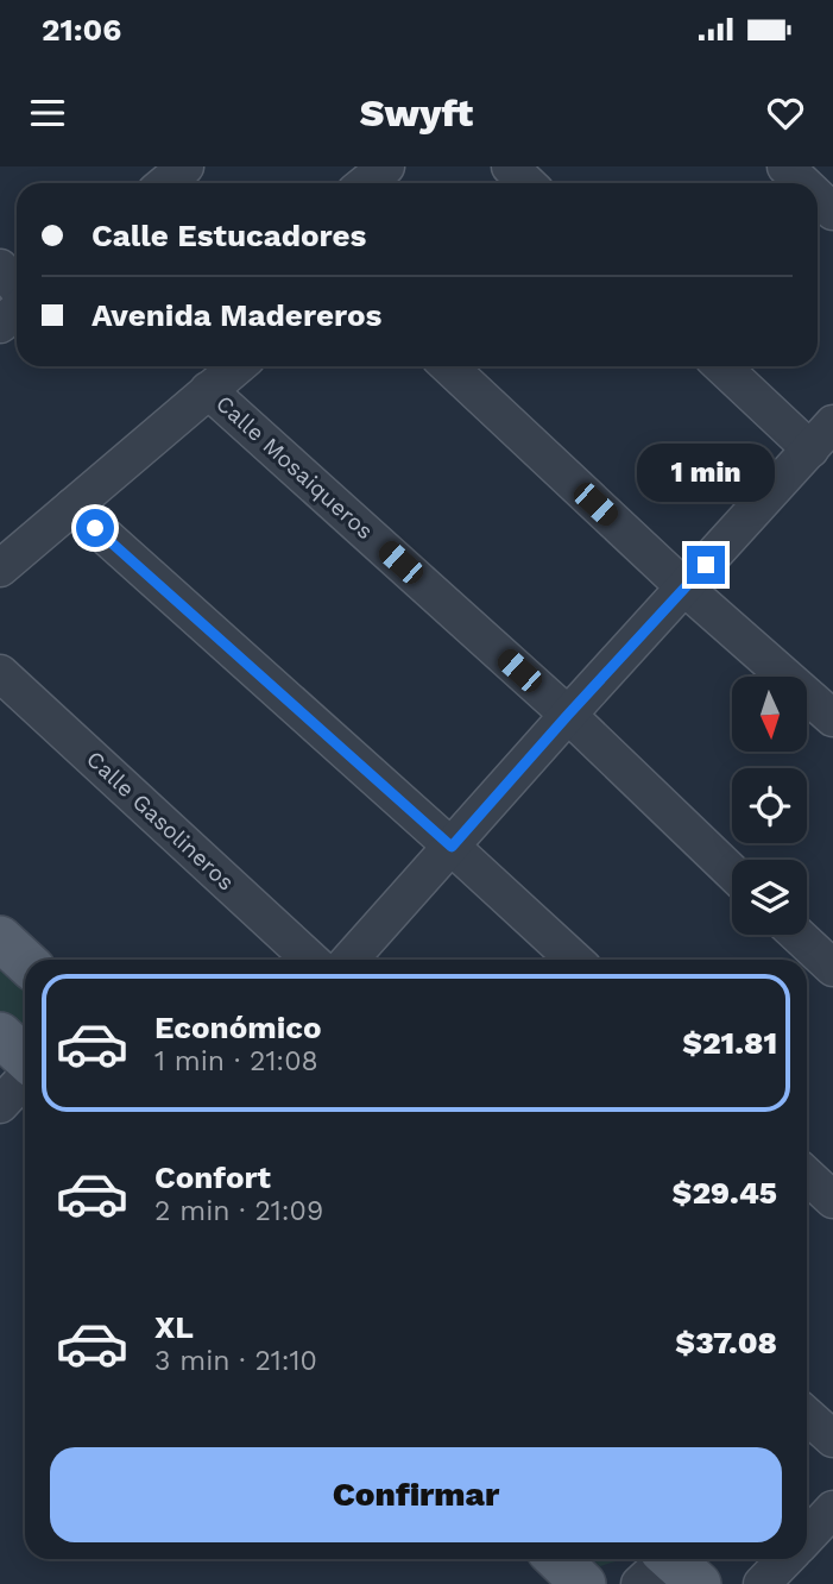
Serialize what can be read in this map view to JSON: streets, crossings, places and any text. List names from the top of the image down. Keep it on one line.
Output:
{"streets":{"street":["Calle Mosaiqueros","Calle Gasolineros"]},"north":"bottom","page":{"status":"21:06","header":"Swyft","banner":["Calle Estucadores","Avenida Madereros"],"bubble":"1 min","list":[{"name":"Económico","note":"1 min · 21:08","value":"$21.81"},{"name":"Confort","note":"2 min · 21:09","value":"$29.45"},{"name":"XL","note":"3 min · 21:10","value":"$37.08"}],"buttons":"Confirmar"}}
